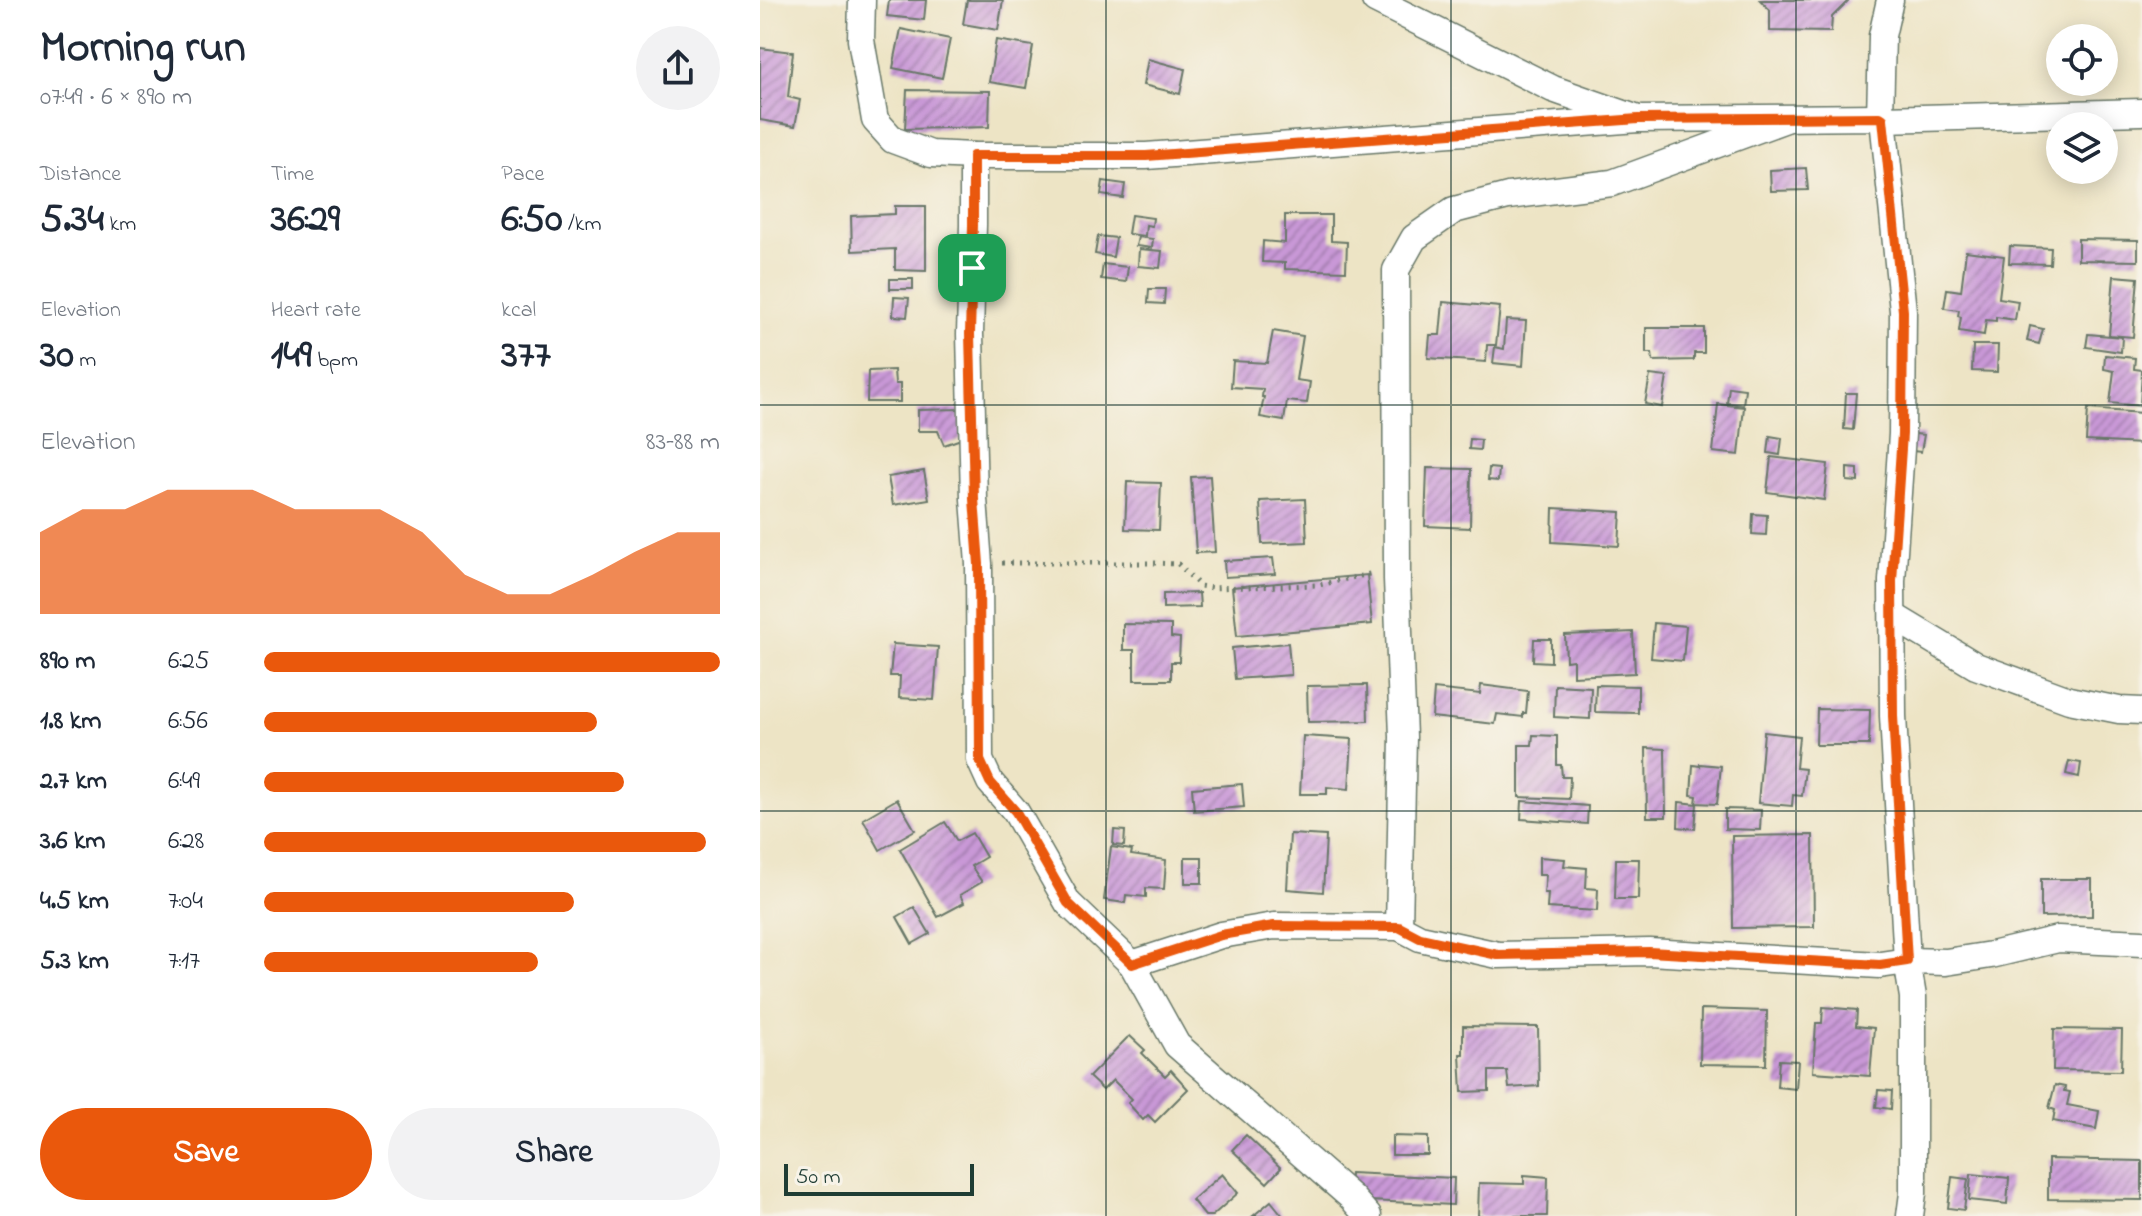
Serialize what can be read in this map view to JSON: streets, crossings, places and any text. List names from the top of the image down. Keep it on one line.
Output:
{"scale_bar":"50 m","page":{"heading":["Morning run","07:49 · 6 × 890 m"],"stats":[["Distance","5.34 km"],["Time","36:29"],["Pace","6:50 /km"],["Elevation","30 m"],["Heart rate","149 bpm"],["kcal","377"]],"chart":["Elevation","83–88 m"],"list":[{"name":"890 m","note":"6:25"},{"name":"1.8 km","note":"6:56"},{"name":"2.7 km","note":"6:49"},{"name":"3.6 km","note":"6:28"},{"name":"4.5 km","note":"7:04"},{"name":"5.3 km","note":"7:17"}],"buttons":["Save","Share"],"scale":"50 m"}}
